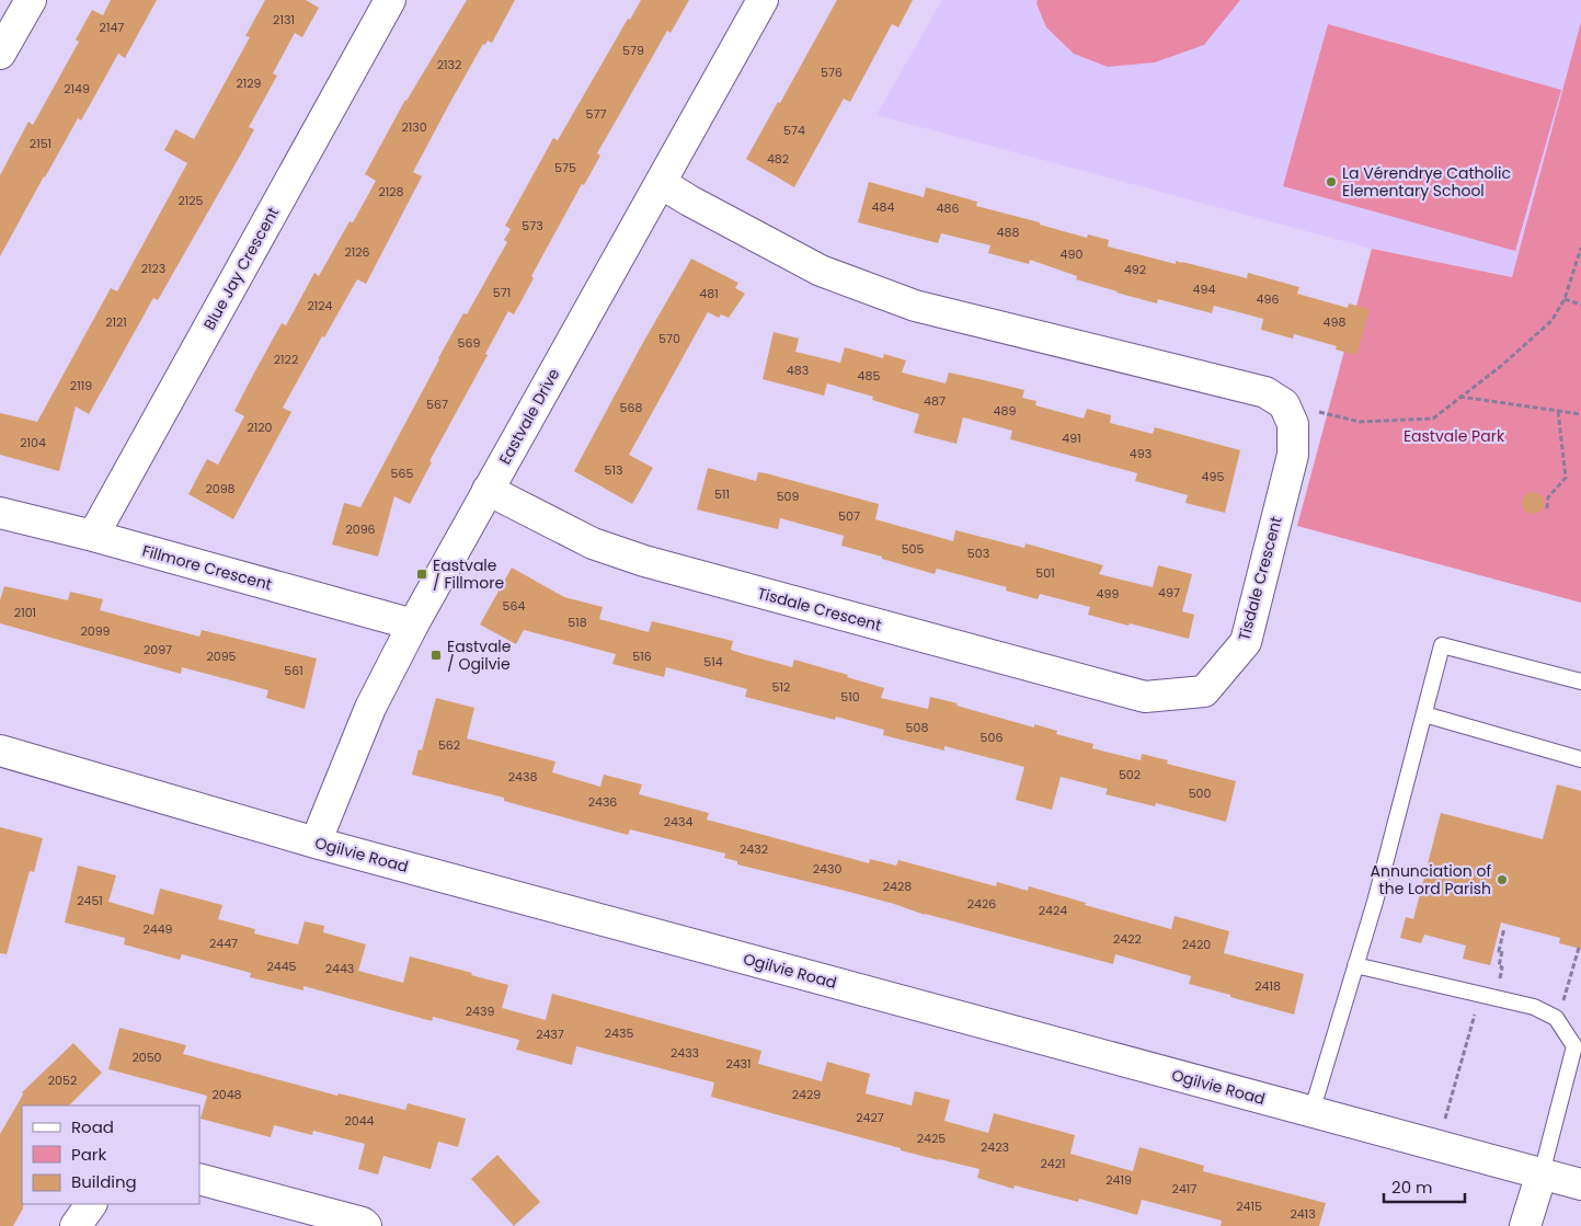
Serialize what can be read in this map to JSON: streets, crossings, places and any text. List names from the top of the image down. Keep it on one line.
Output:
{"streets":{"street":["Blue Jay Crescent","Eastvale Drive","Fillmore Crescent","Tisdale Crescent","Ogilvie Road"]},"crossings":[["Blue Jay Crescent","Fillmore Crescent"],["Eastvale Drive","Fillmore Crescent"],["Eastvale Drive","Tisdale Crescent"],["Eastvale Drive","Ogilvie Road"]],"parks":["Eastvale Park"],"places":{"other":["La Vérendrye Catholic Elementary School","Annunciation of the Lord Parish"],"transit":["Eastvale / Fillmore","Eastvale / Ogilvie"]},"house_numbers":["2131","2147","579","2132","576","2129","2149","577","2130","574","2151","482","575","2128","2125","484","486","573","488","2126","490","2123","492","494","571","481","496","2124","2121","498","570","569","2122","483","485","2119","487","567","568","489","2120","491","2104","493","513","565","495","2098","511","509","507","2096","505","503","501","497","499","564","2101","518","2099","2097","2095","516","514","561","512","510","508","506","562","502","2438","500","2436","2434","2432","2430","2428","2451","2426","2424","2449","2422","2447","2420","2445","2443","2418","2439","2435","2437","2433","2050","2431","2052","2048","2429","2427","2044","2425","2423","2421","2419","2417","2415","2413"],"legend":["Road","Park","Building"],"scale_bar":"20 m"}
